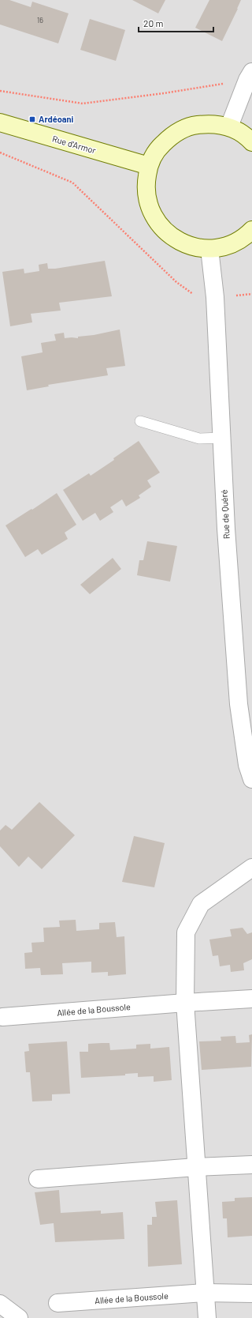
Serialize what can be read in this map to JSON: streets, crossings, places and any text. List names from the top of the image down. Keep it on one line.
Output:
{"streets":{"main road":["Rue d'Armor"],"street":["Rue de Quéré","Allée de la Boussole"]},"places":{"transit":["Ardéoani"]},"house_numbers":["16"],"scale_bar":"20 m"}
